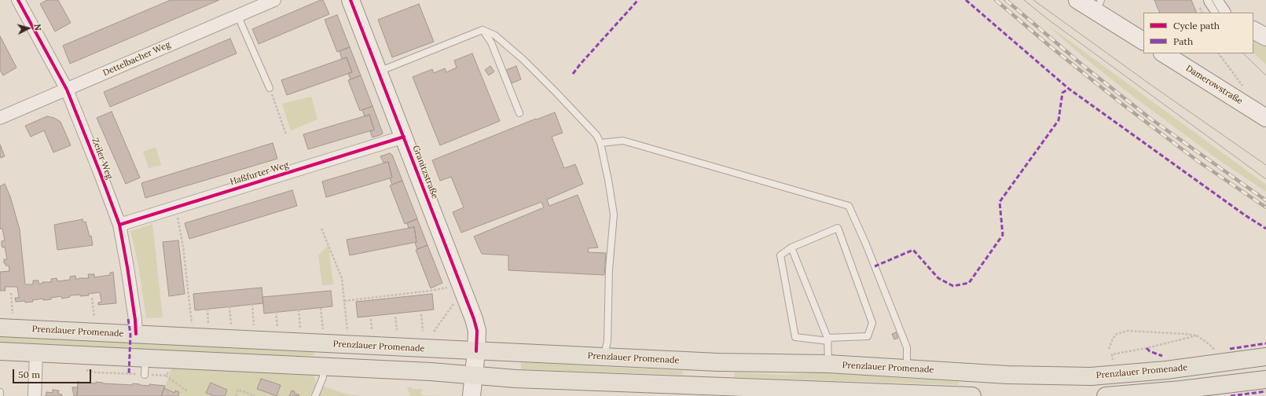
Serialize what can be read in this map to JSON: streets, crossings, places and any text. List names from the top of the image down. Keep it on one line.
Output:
{"streets":{"main road":["Damerowstraße","Granitzstraße","Prenzlauer Promenade"],"street":["Dettelbacher Weg","Zeiler Weg","Haßfurter Weg"]},"crossings":[["Dettelbacher Weg","Zeiler Weg"],["Zeiler Weg","Haßfurter Weg"],["Zeiler Weg","Prenzlauer Promenade"],["Granitzstraße","Haßfurter Weg"],["Granitzstraße","Prenzlauer Promenade"]],"legend":["Cycle path","Path"],"scale_bar":"50 m","north":"right"}
